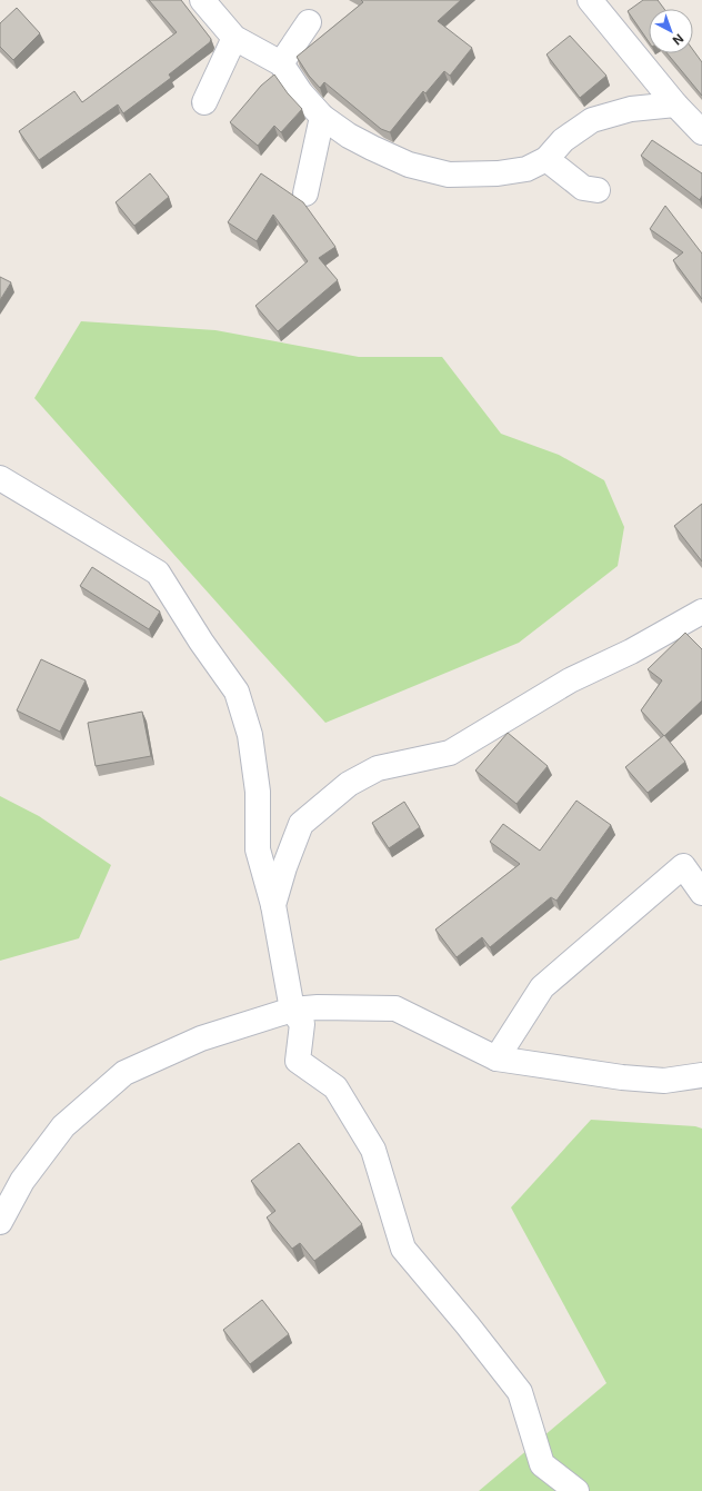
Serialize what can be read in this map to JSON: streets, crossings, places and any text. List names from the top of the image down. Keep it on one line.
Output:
{"north":"bottom right"}
